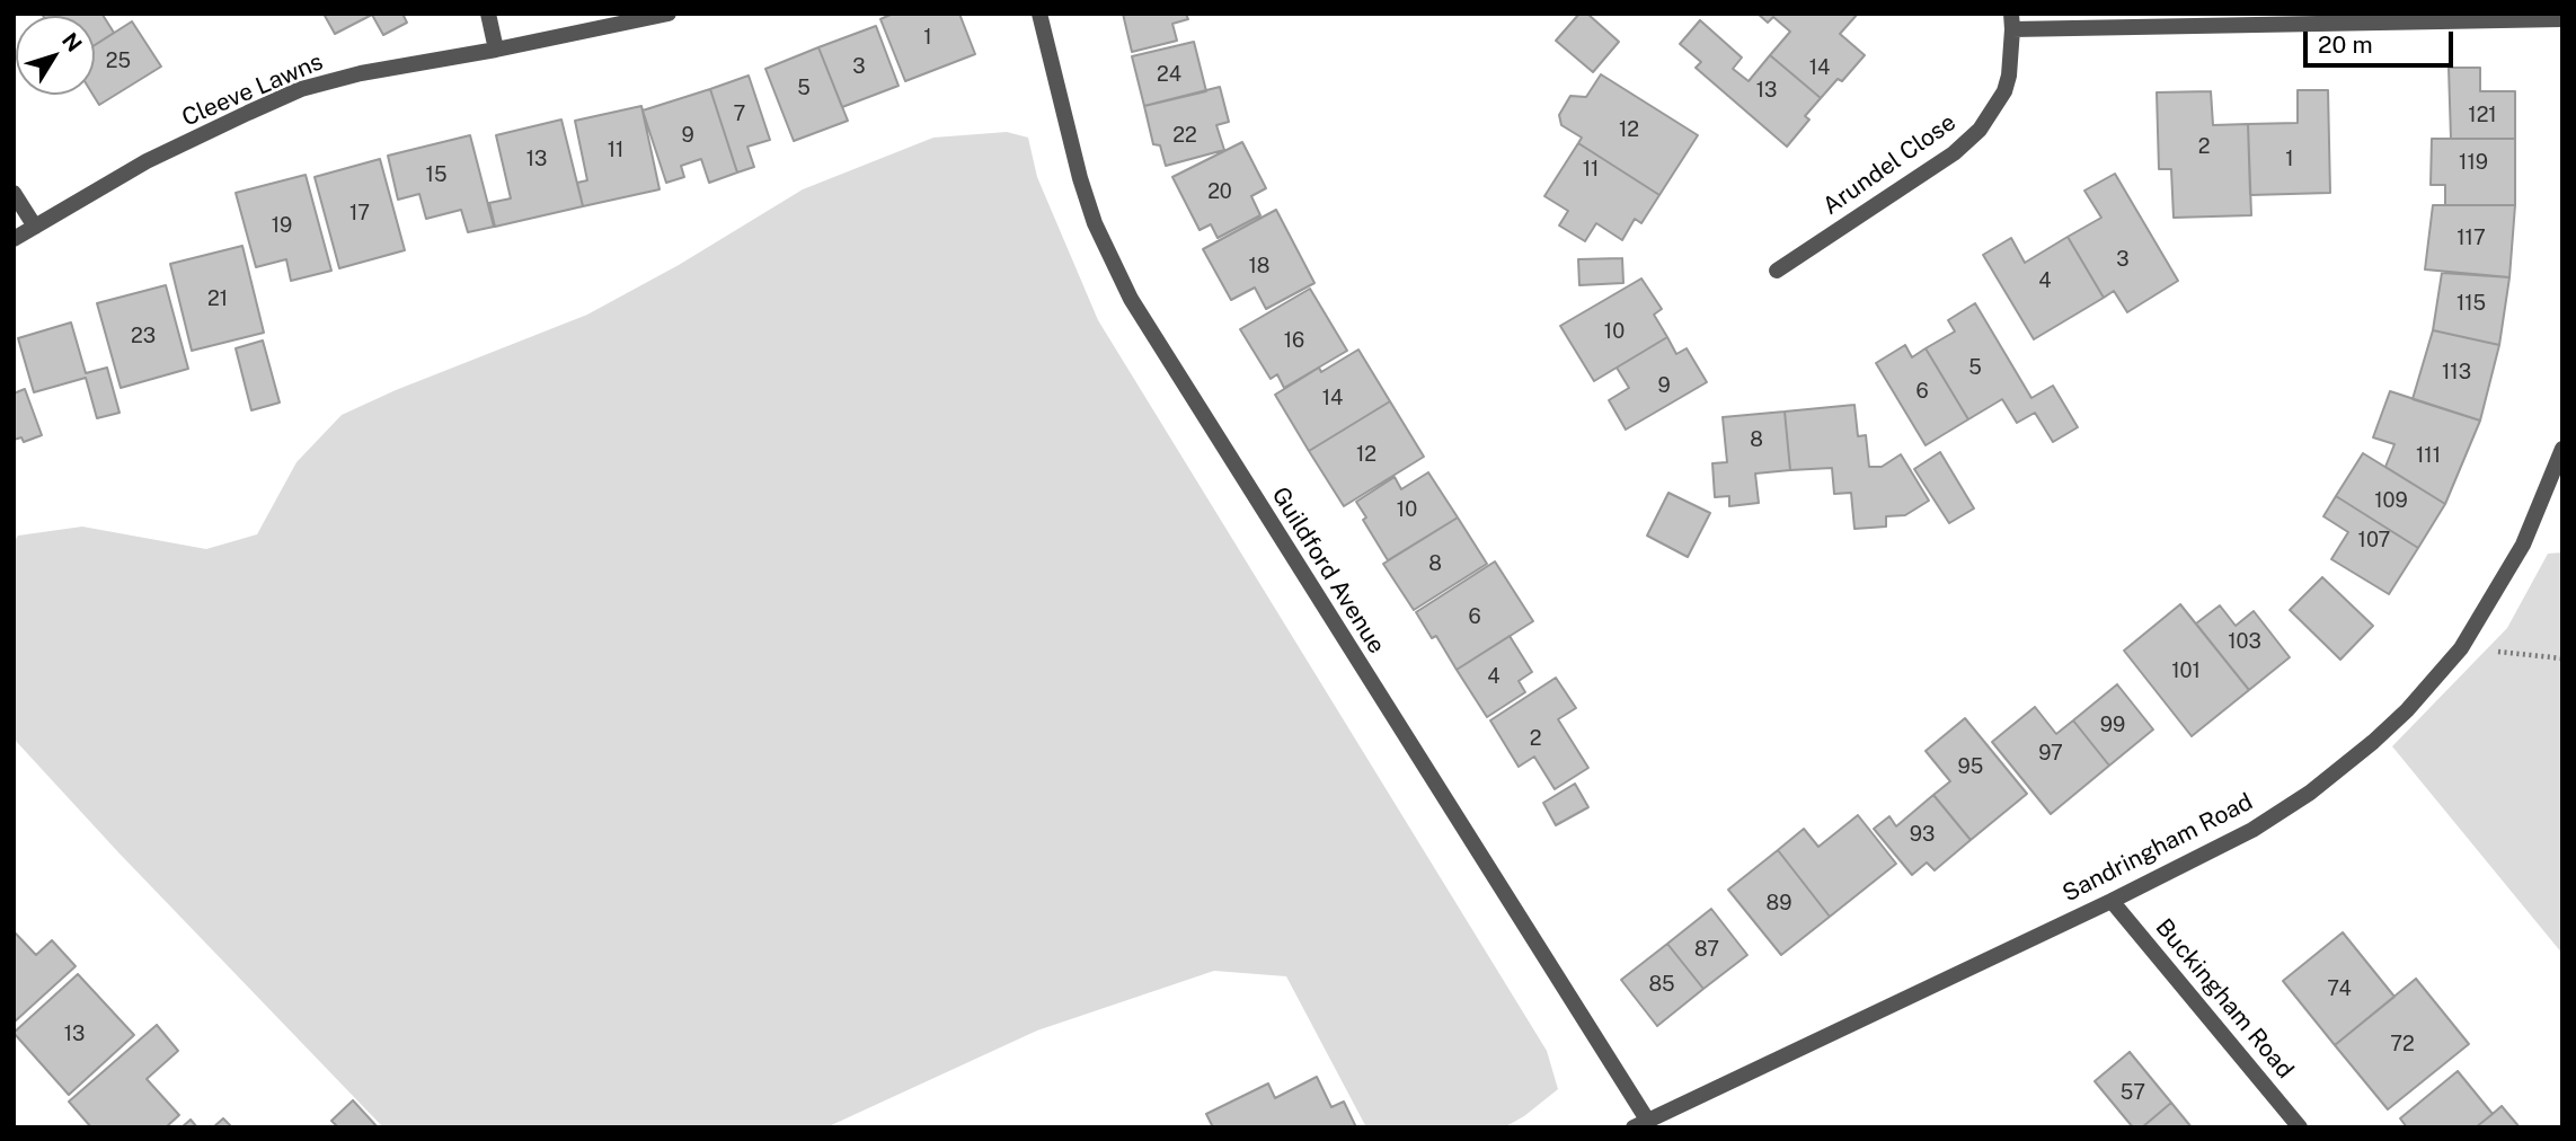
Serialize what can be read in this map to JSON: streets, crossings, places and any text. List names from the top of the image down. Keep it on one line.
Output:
{"streets":{"street":["Cleeve Lawns","Arundel Close","Guildford Avenue","Sandringham Road","Buckingham Road"]},"crossings":[["Guildford Avenue","Sandringham Road"],["Sandringham Road","Buckingham Road"]],"house_numbers":["1","25","3","14","24","5","13","7","121","12","9","22","2","11","13","1","119","11","15","20","17","19","117","3","18","4","21","115","10","23","16","5","113","9","6","14","8","12","111","109","10","107","8","6","103","101","4","99","2","97","95","93","89","87","85","74","13","72","57"],"scale_bar":"20 m","north":"top right"}
